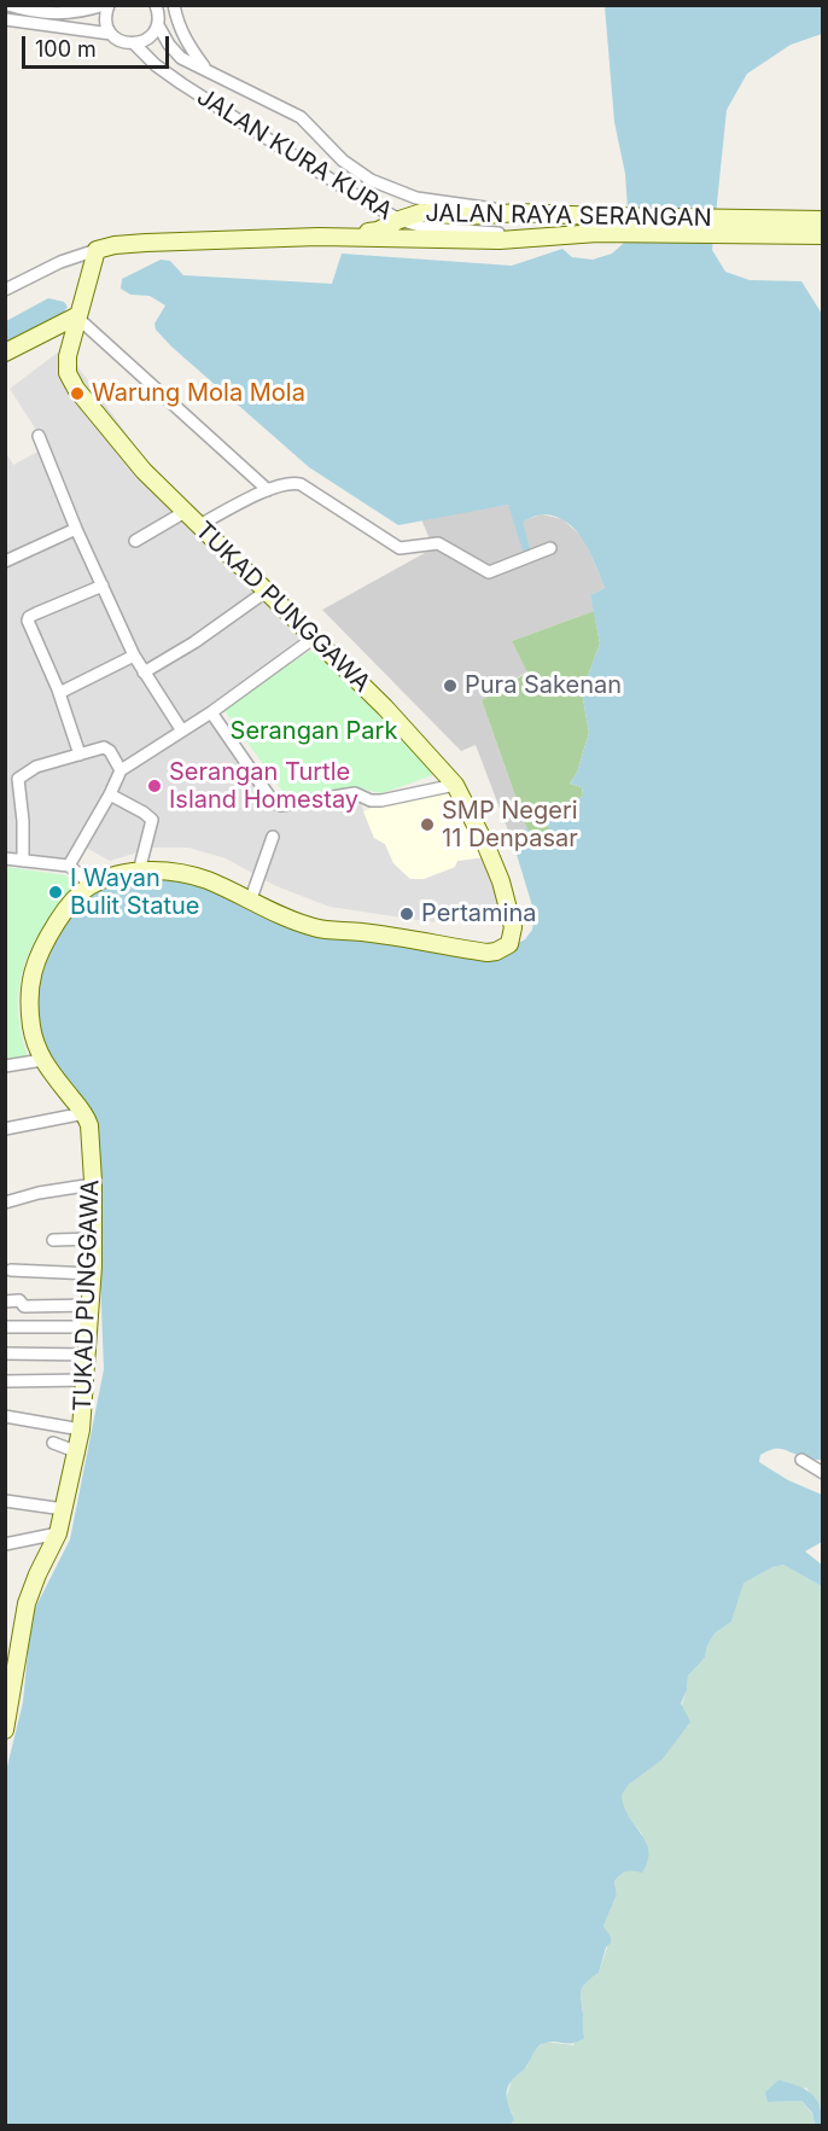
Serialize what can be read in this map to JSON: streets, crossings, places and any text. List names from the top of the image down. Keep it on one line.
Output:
{"streets":{"street":["JALAN KURA KURA","JALAN RAYA SERANGAN","TUKAD PUNGGAWA"]},"crossings":[["JALAN KURA KURA","JALAN RAYA SERANGAN"],["JALAN RAYA SERANGAN","TUKAD PUNGGAWA"]],"parks":["Serangan Park"],"places":["Warung Mola Mola","Pura Sakenan","Serangan Turtle Island Homestay","SMP Negeri 11 Denpasar","I Wayan Bulit Statue","Pertamina"],"scale_bar":"100 m"}
